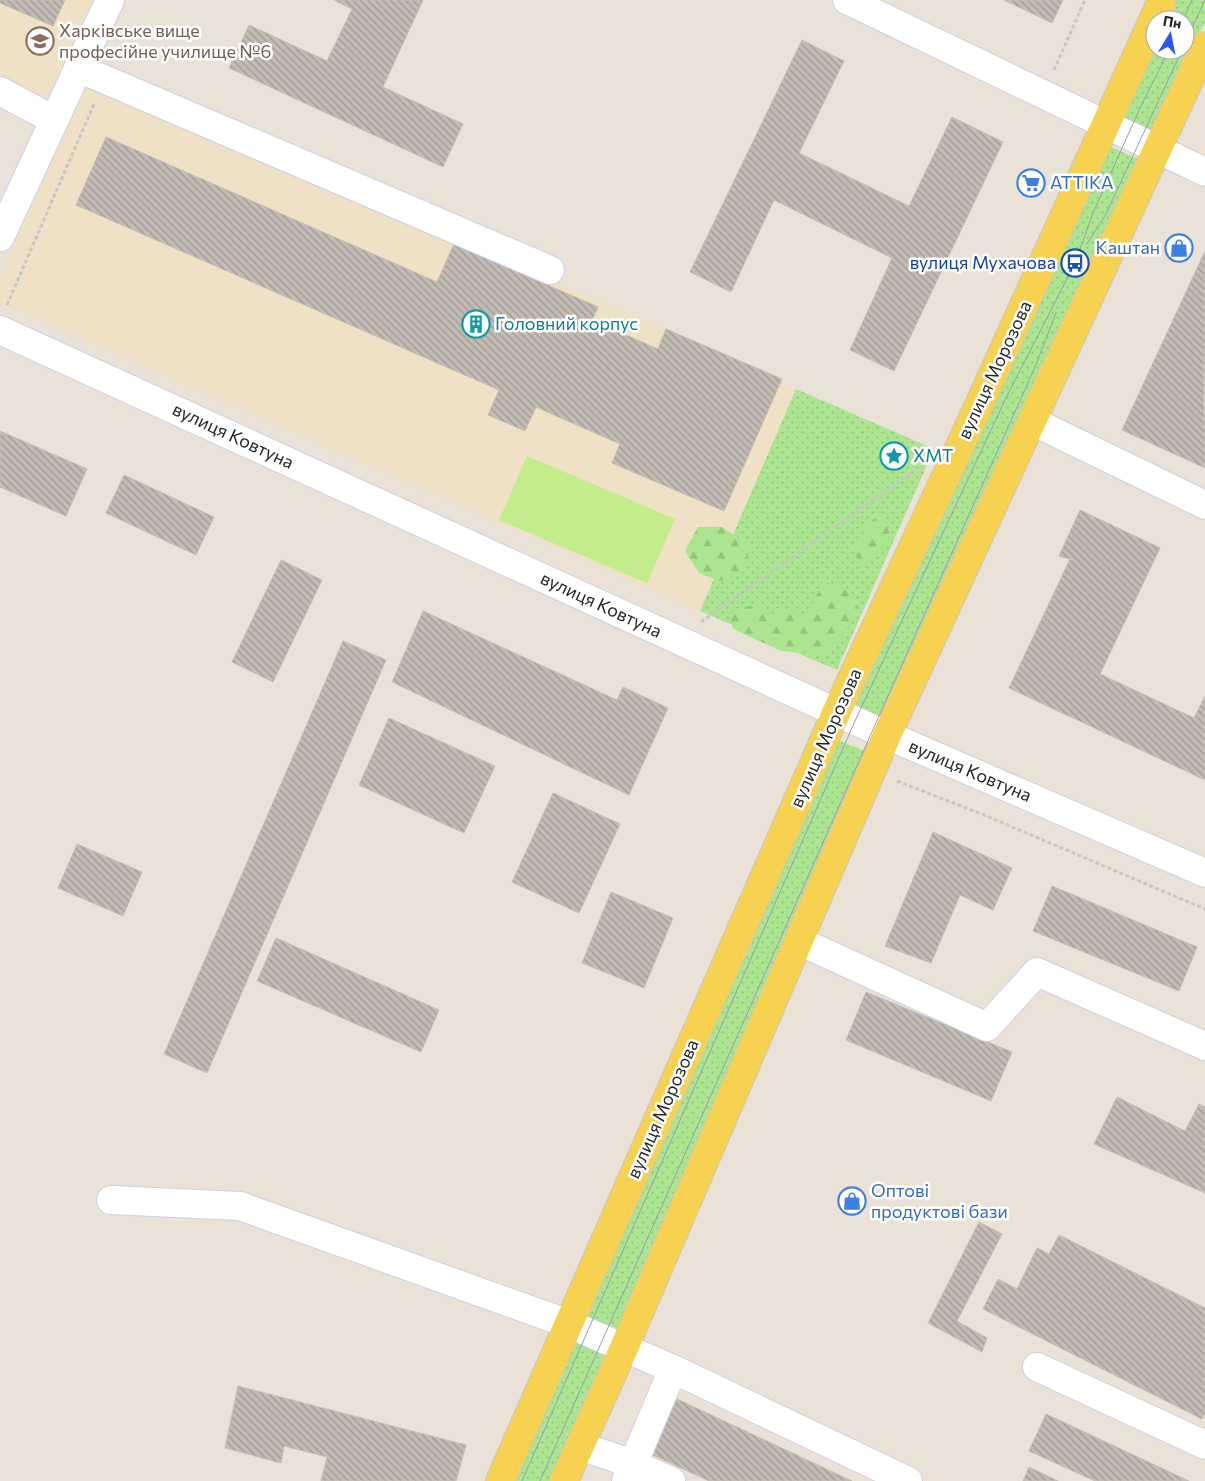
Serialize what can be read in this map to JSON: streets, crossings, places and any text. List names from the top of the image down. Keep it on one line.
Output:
{"streets":{"main road":["вулиця Морозова"],"street":["вулиця Ковтуна"]},"crossings":[["вулиця Морозова","вулиця Ковтуна"]],"places":{"school or university":["Харківське вище професійне училище №6"],"supermarket":["АТТІКА"],"shop":["Каштан","Оптові продуктові бази"],"bus stop":["вулиця Мухачова"],"building":["Головний корпус"],"place":["ХМТ"]},"north":"top"}
